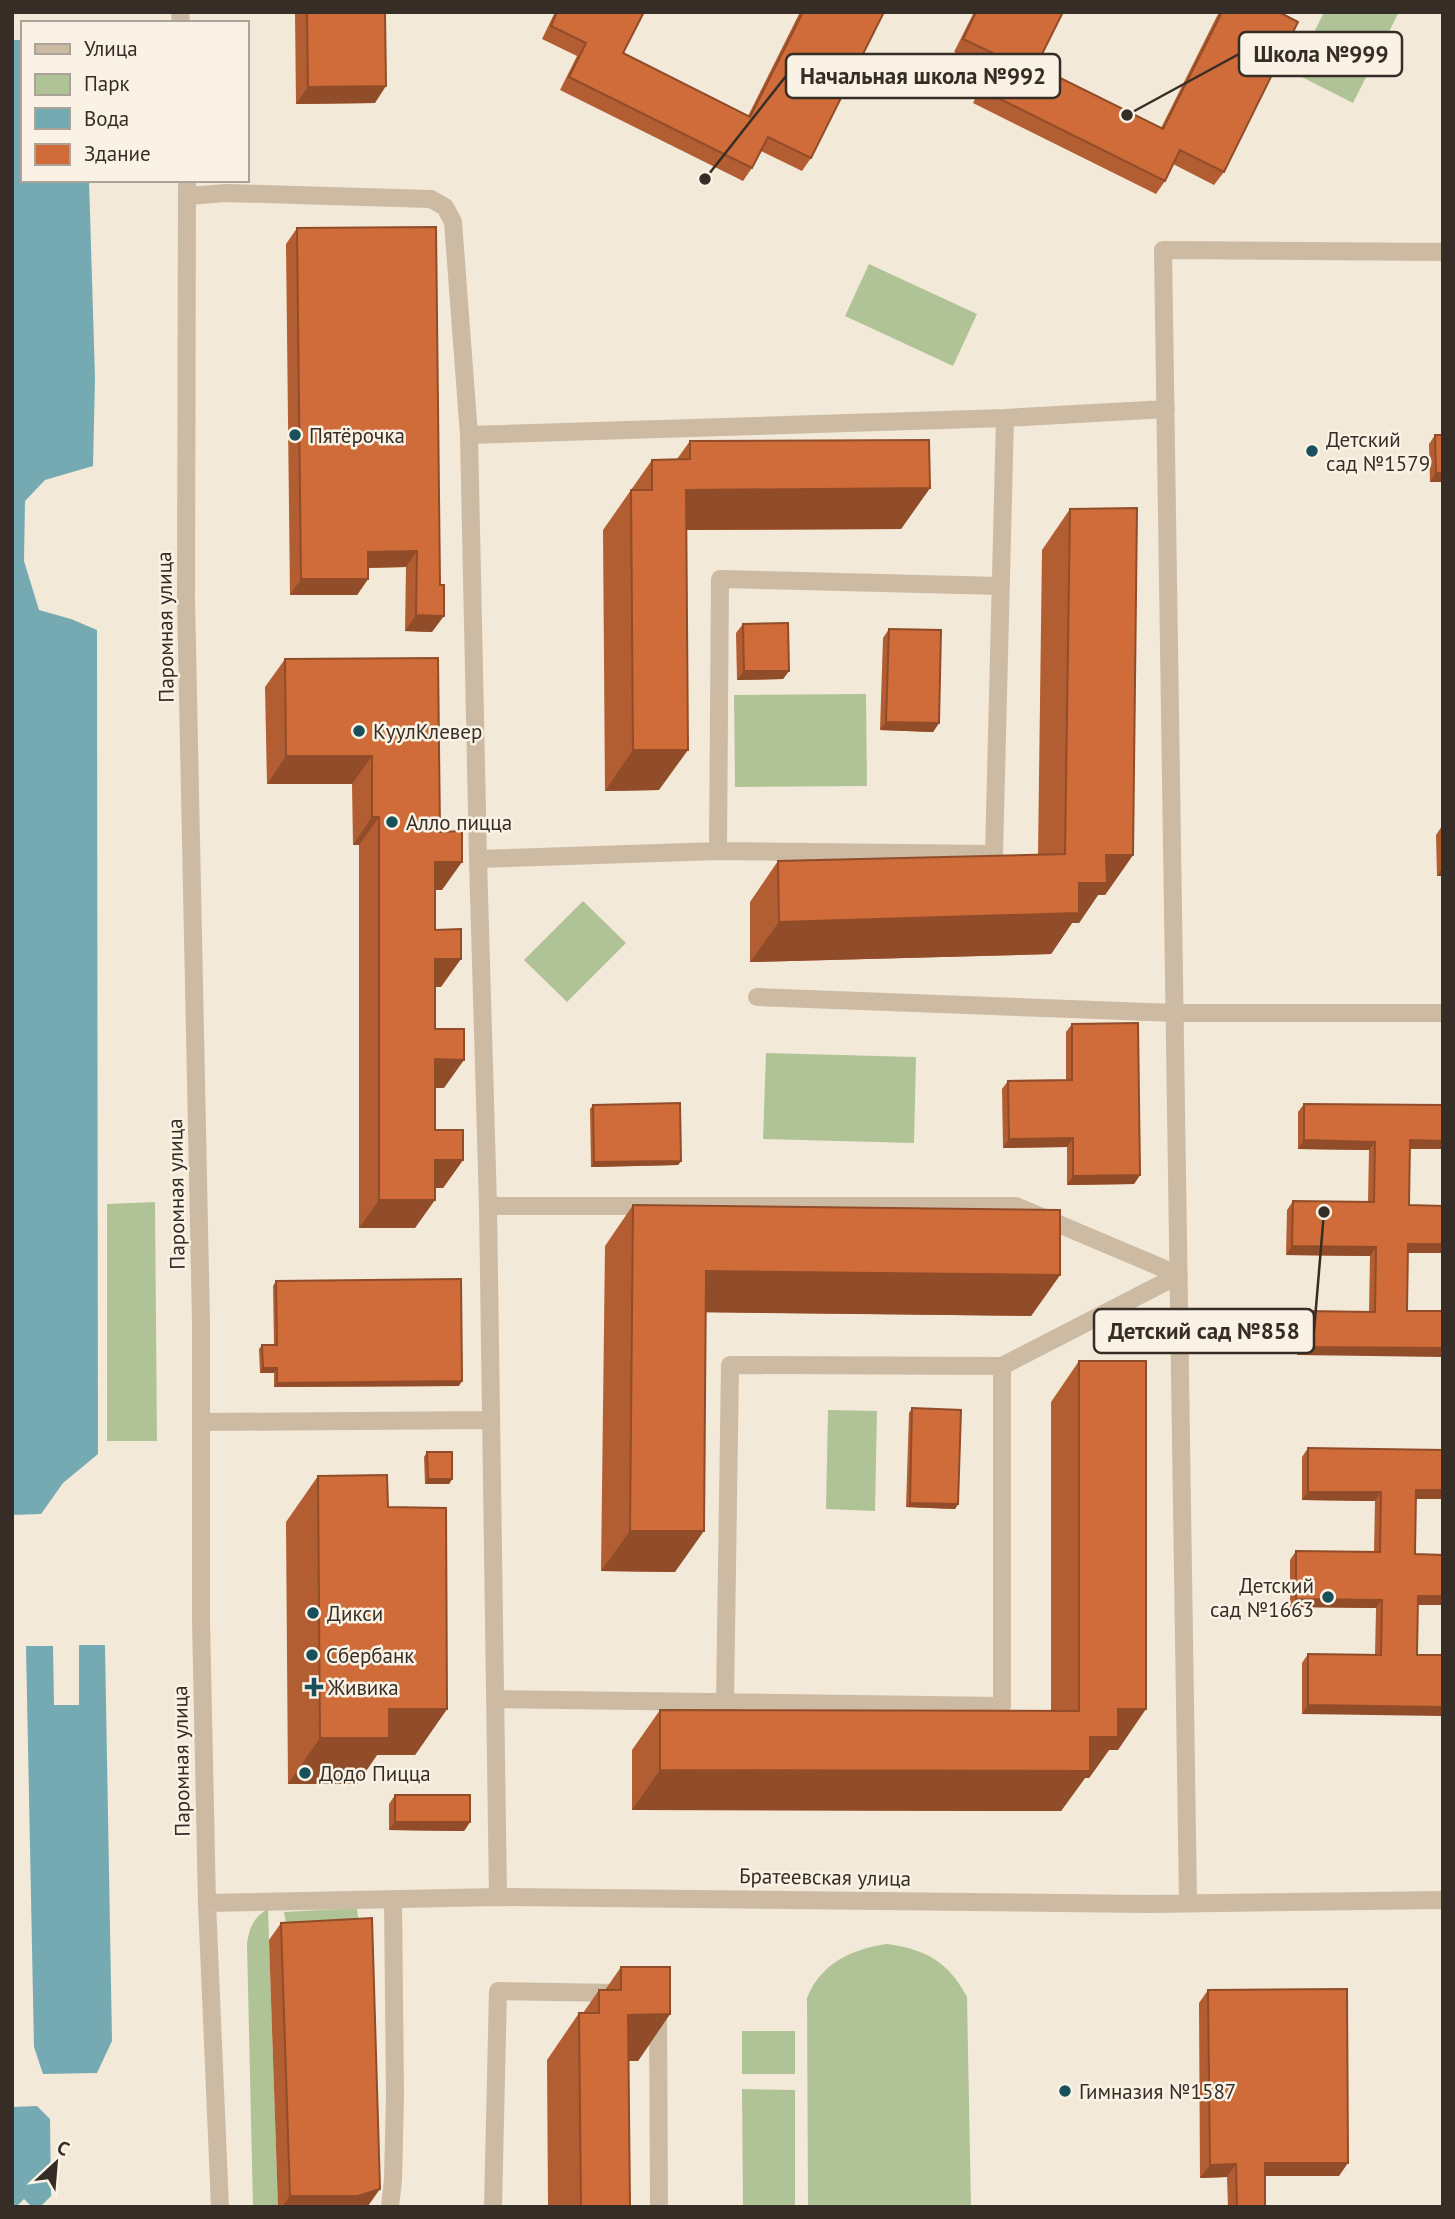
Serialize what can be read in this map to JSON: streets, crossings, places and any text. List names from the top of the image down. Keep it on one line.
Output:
{"streets":{"street":["Паромная улица","Братеевская улица"]},"crossings":[["Паромная улица","Братеевская улица"]],"places":{"other":["Школа №999","Начальная школа №992","Пятёрочка","Детский сад №1579","КуулКлевер","Алло пицца","Детский сад №858","Детский сад №1663","Дикси","Сбербанк","Додо Пицца","Гимназия №1587"],"health":["Живика"]},"legend":["Улица","Парк","Вода","Здание"],"north":"top right"}
